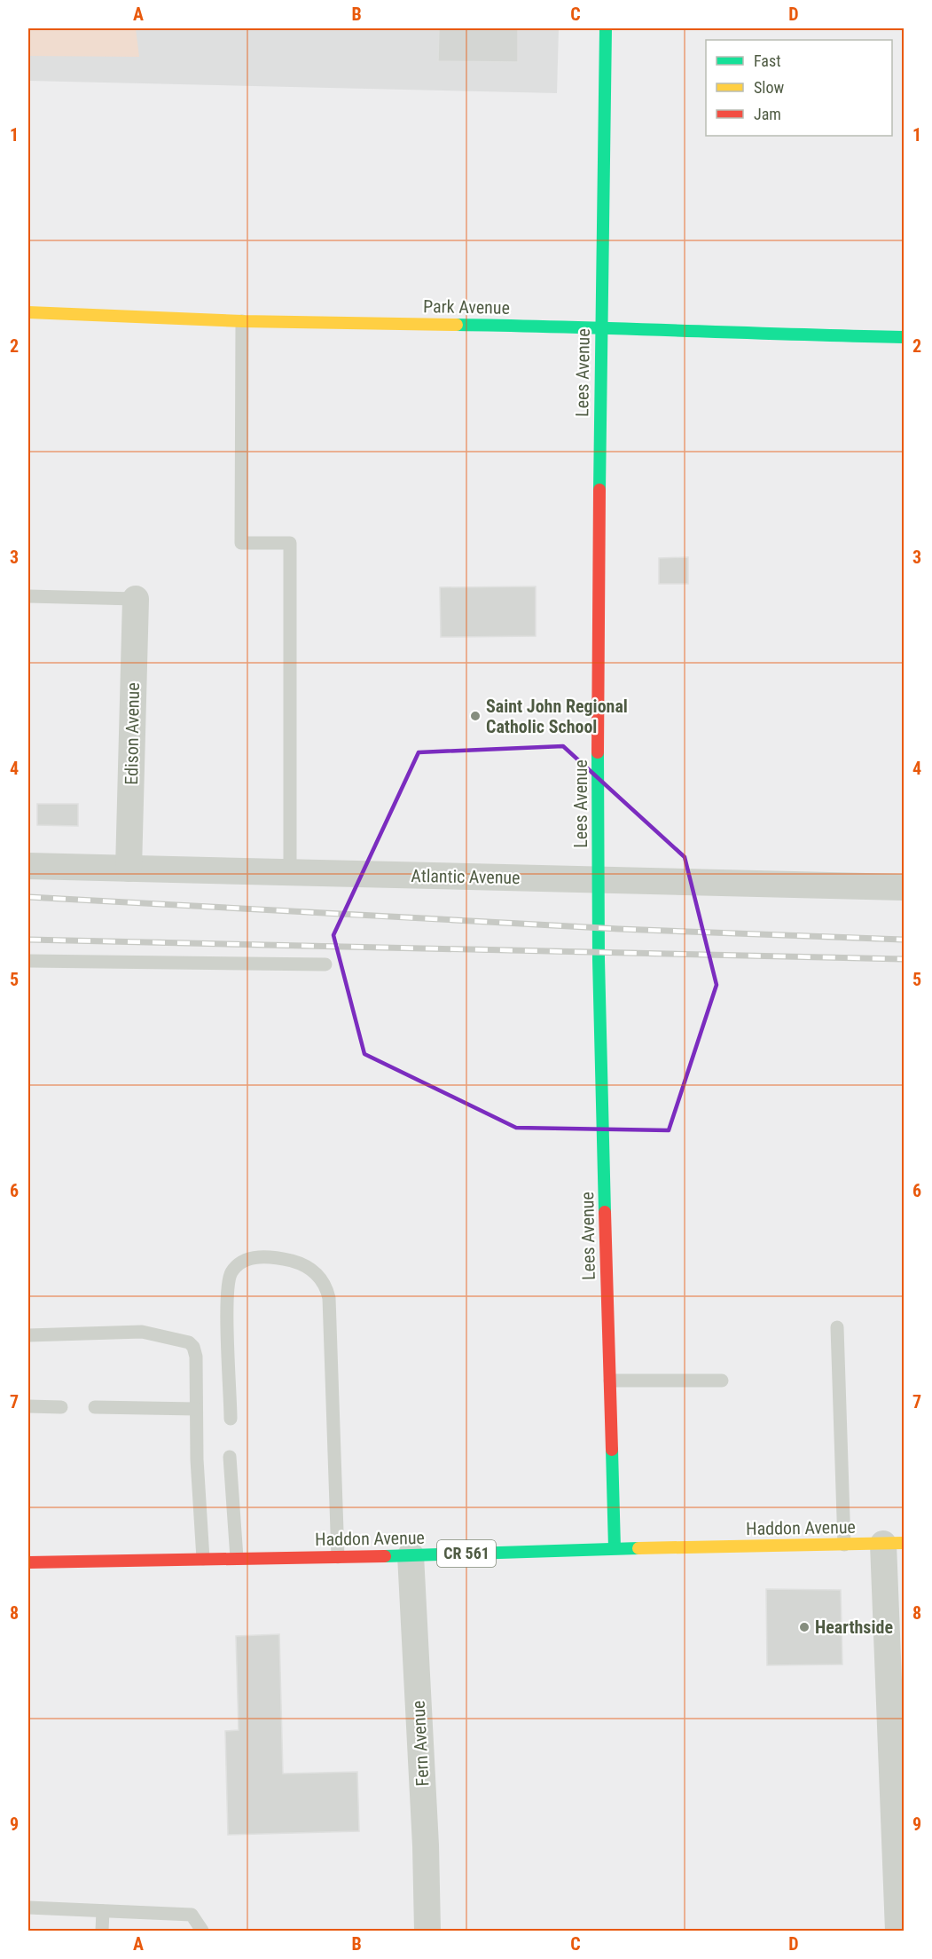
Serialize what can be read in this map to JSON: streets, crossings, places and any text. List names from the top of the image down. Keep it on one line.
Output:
{"streets":{"street":["Park Avenue","Lees Avenue","Edison Avenue","Atlantic Avenue","Haddon Avenue","CR 561","Fern Avenue"]},"crossings":[["Park Avenue","Lees Avenue"],["Lees Avenue","Atlantic Avenue"],["Lees Avenue","Haddon Avenue"],["Edison Avenue","Atlantic Avenue"],["Haddon Avenue","Fern Avenue"]],"places":["Saint John Regional Catholic School","Hearthside"],"legend":["Fast","Slow","Jam"],"grid":{"columns":["A","B","C","D"],"rows":["1","2","3","4","5","6","7","8","9"]}}
